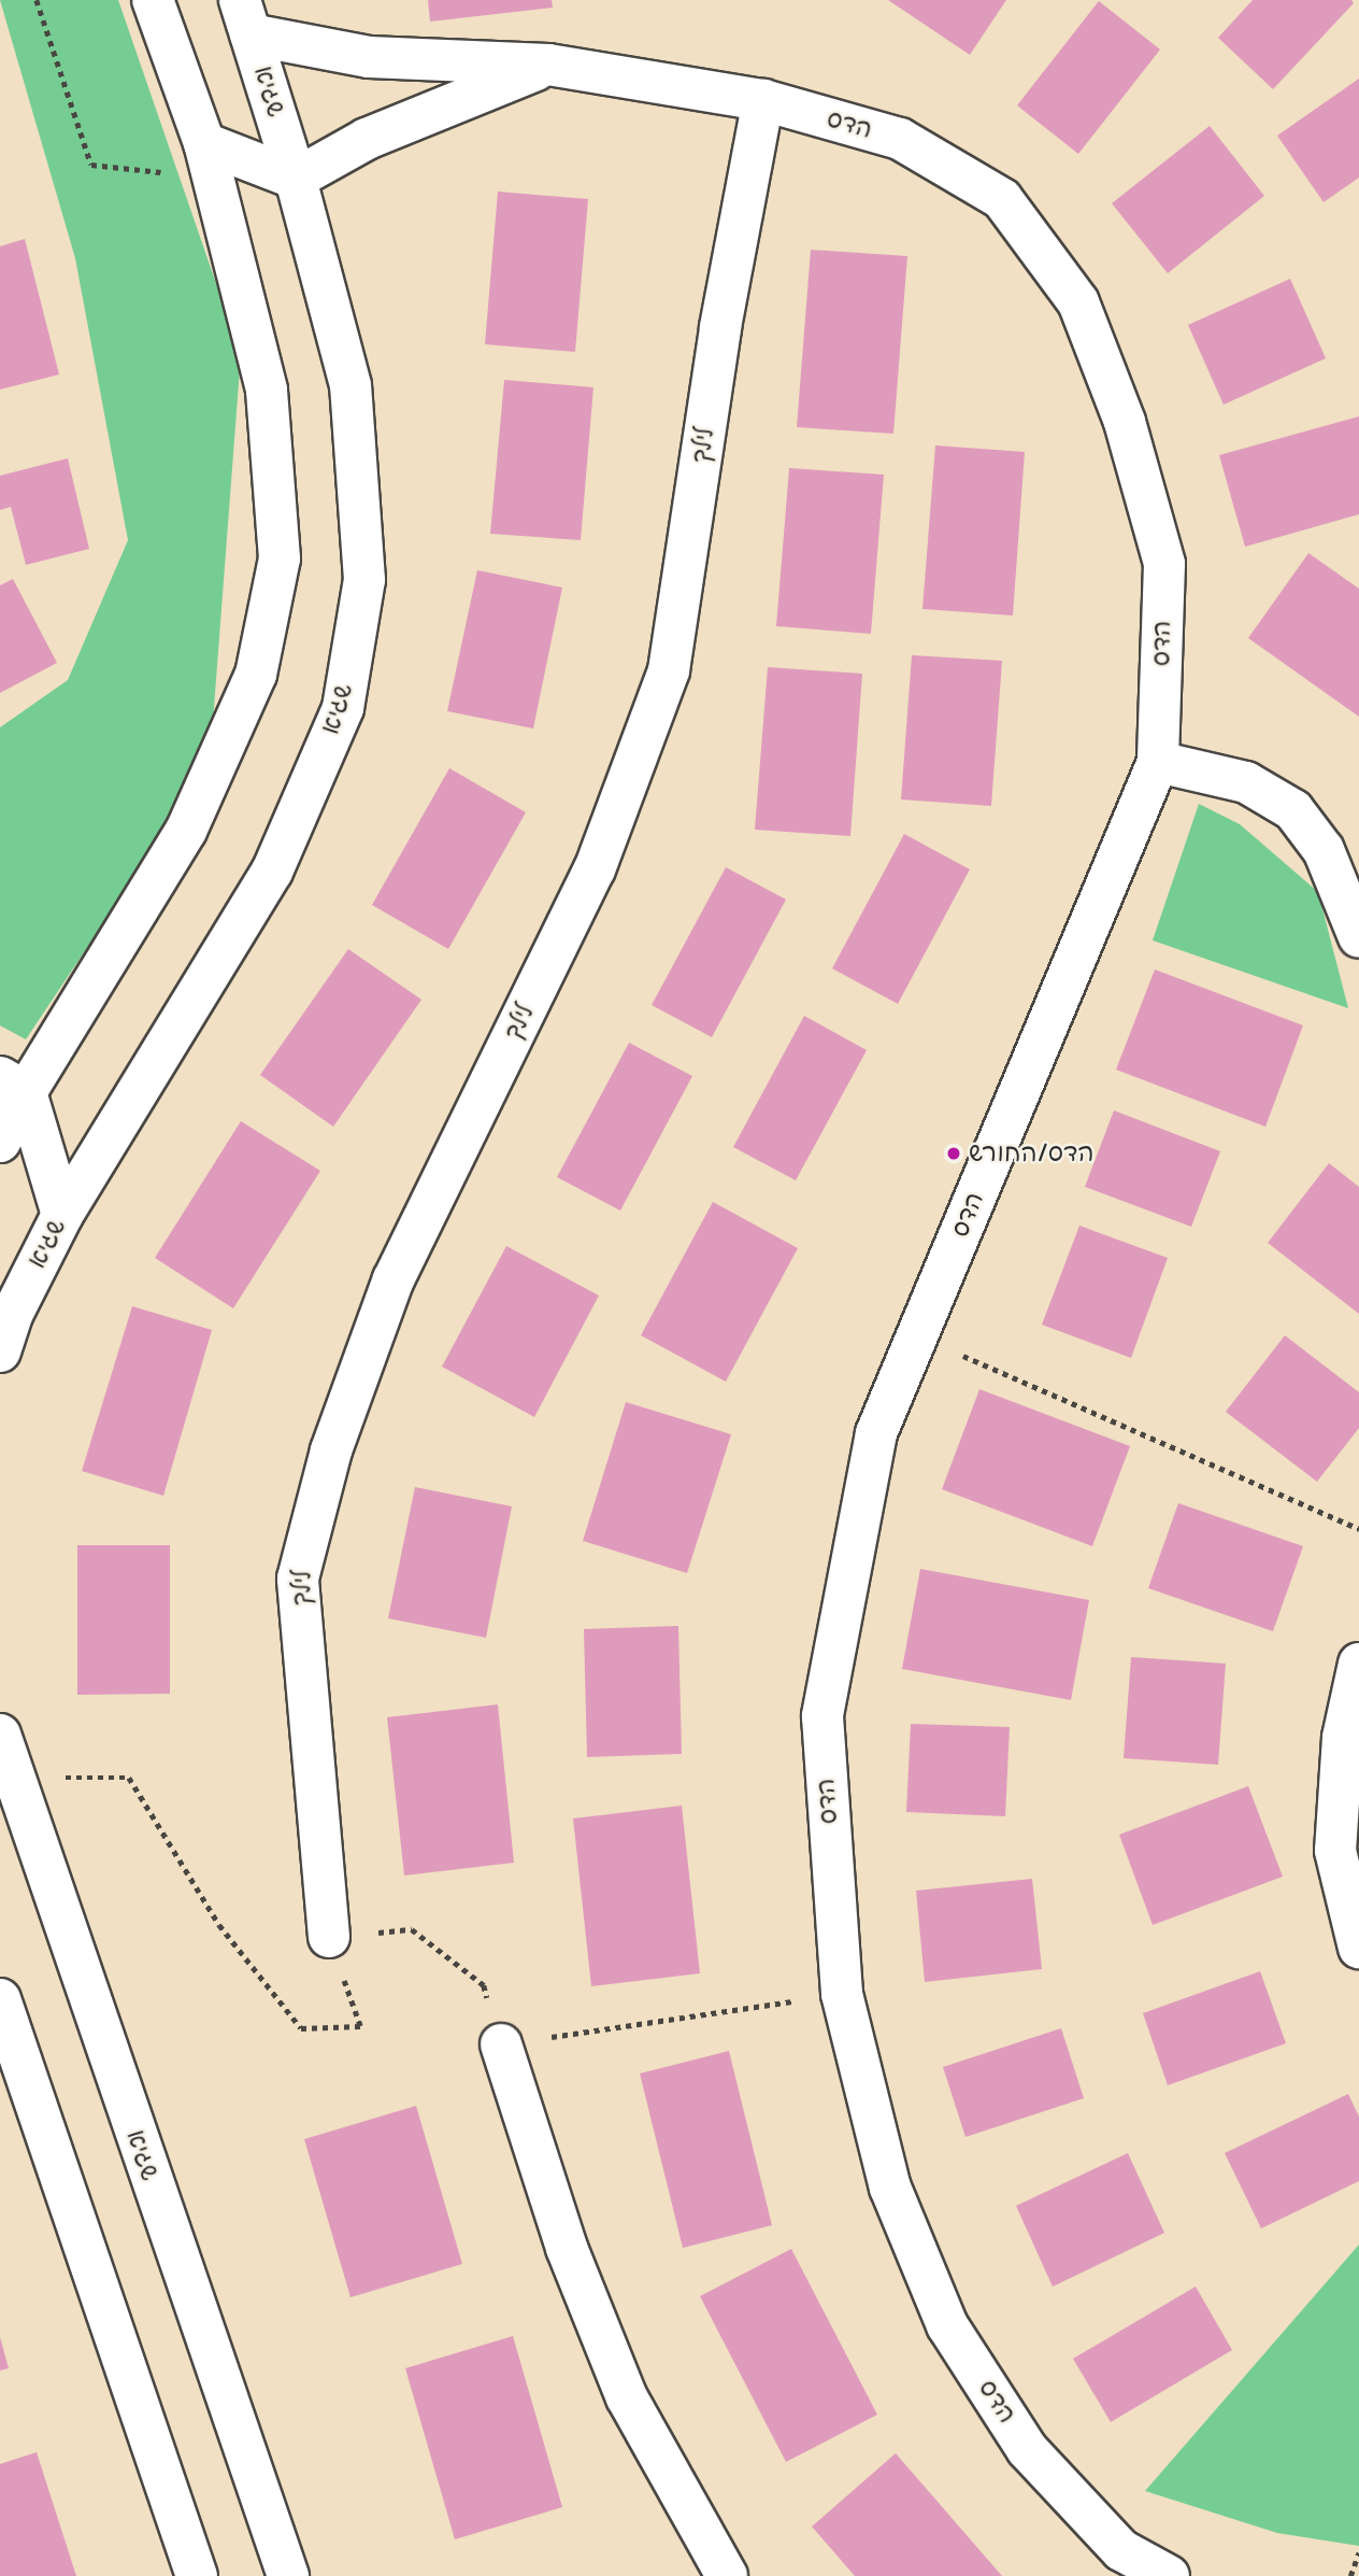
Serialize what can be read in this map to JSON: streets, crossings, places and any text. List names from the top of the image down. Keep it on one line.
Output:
{"streets":{"street":["שגיא","הדס","לילך"]},"crossings":[["שגיא","הדס"],["הדס","לילך"]],"places":["הדס/החורש"]}
